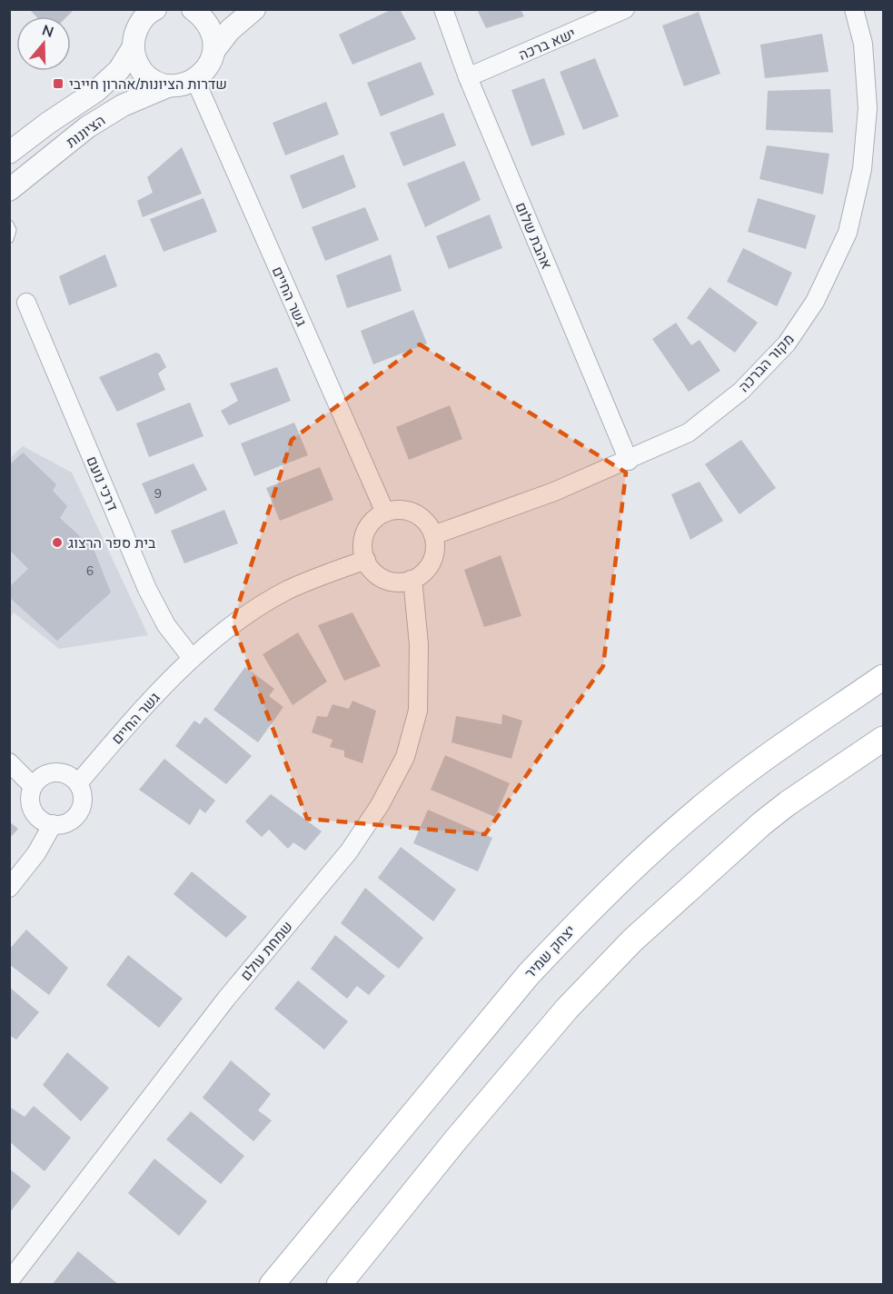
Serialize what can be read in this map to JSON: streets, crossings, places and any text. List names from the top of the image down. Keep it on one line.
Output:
{"streets":{"main road":["יצחק שמיר"],"street":["ישא ברכה","הציונות","אהבת שלום","גשר החיים","מקור הברכה","דרכי נועם","שמחת עולם"]},"crossings":[["ישא ברכה","אהבת שלום"],["הציונות","גשר החיים"],["אהבת שלום","מקור הברכה"],["גשר החיים","מקור הברכה"],["גשר החיים","דרכי נועם"],["גשר החיים","שמחת עולם"],["מקור הברכה","שמחת עולם"]],"places":{"transit":["שדרות הציונות/אהרון חייבי"],"other":["בית ספר הרצוג"]},"house_numbers":["9","6"],"north":"top"}
